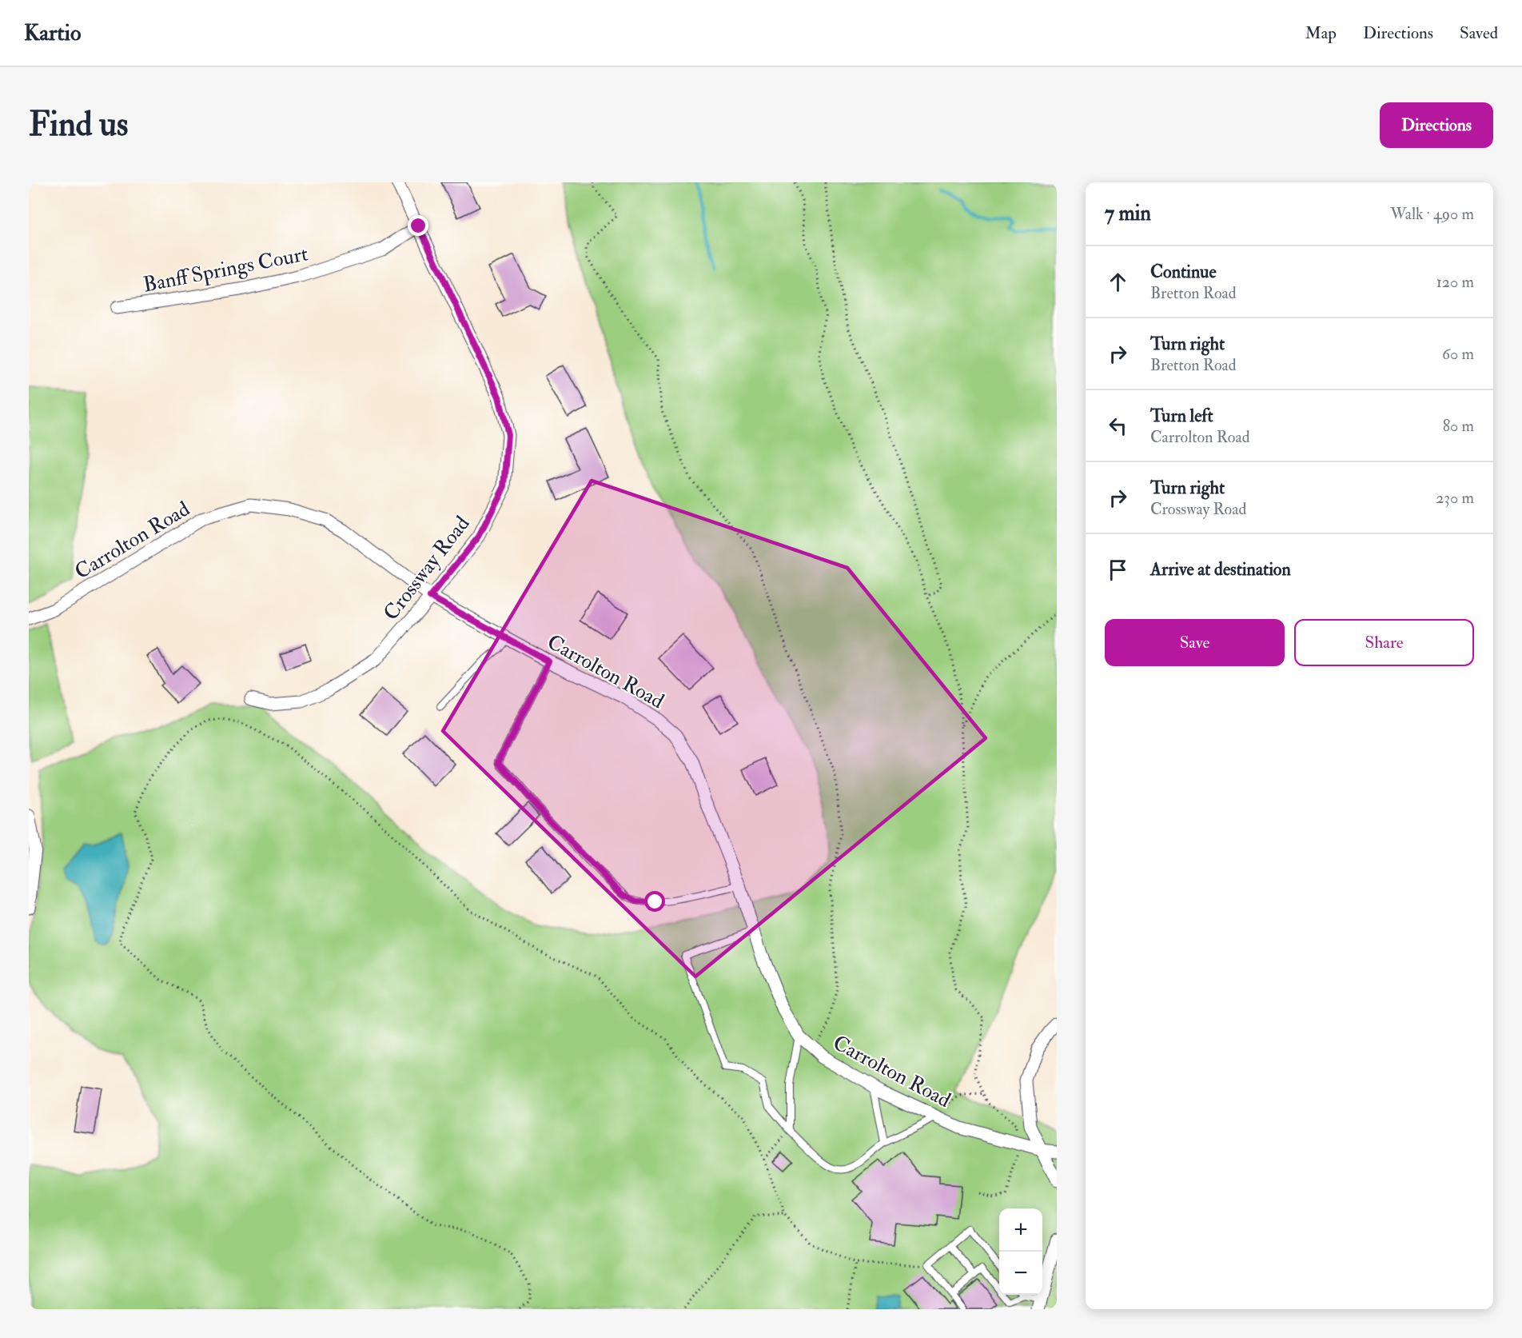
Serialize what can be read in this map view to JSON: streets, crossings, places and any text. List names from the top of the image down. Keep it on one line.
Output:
{"streets":{"street":["Banff Springs Court","Carrolton Road","Crossway Road"]},"crossings":[["Banff Springs Court","Crossway Road"],["Carrolton Road","Crossway Road"]],"page":{"header":"Kartio","nav":["Map","Directions","Saved"],"buttons":["Directions",["Save","Share"]],"title":"Find us","heading":["7 min","Walk · 490 m"],"list":[["Continue","Bretton Road","120 m"],["Turn right","Bretton Road","60 m"],["Turn left","Carrolton Road","80 m"],["Turn right","Crossway Road","230 m"],"Arrive at destination"],"map_buttons":["+","−"]}}
